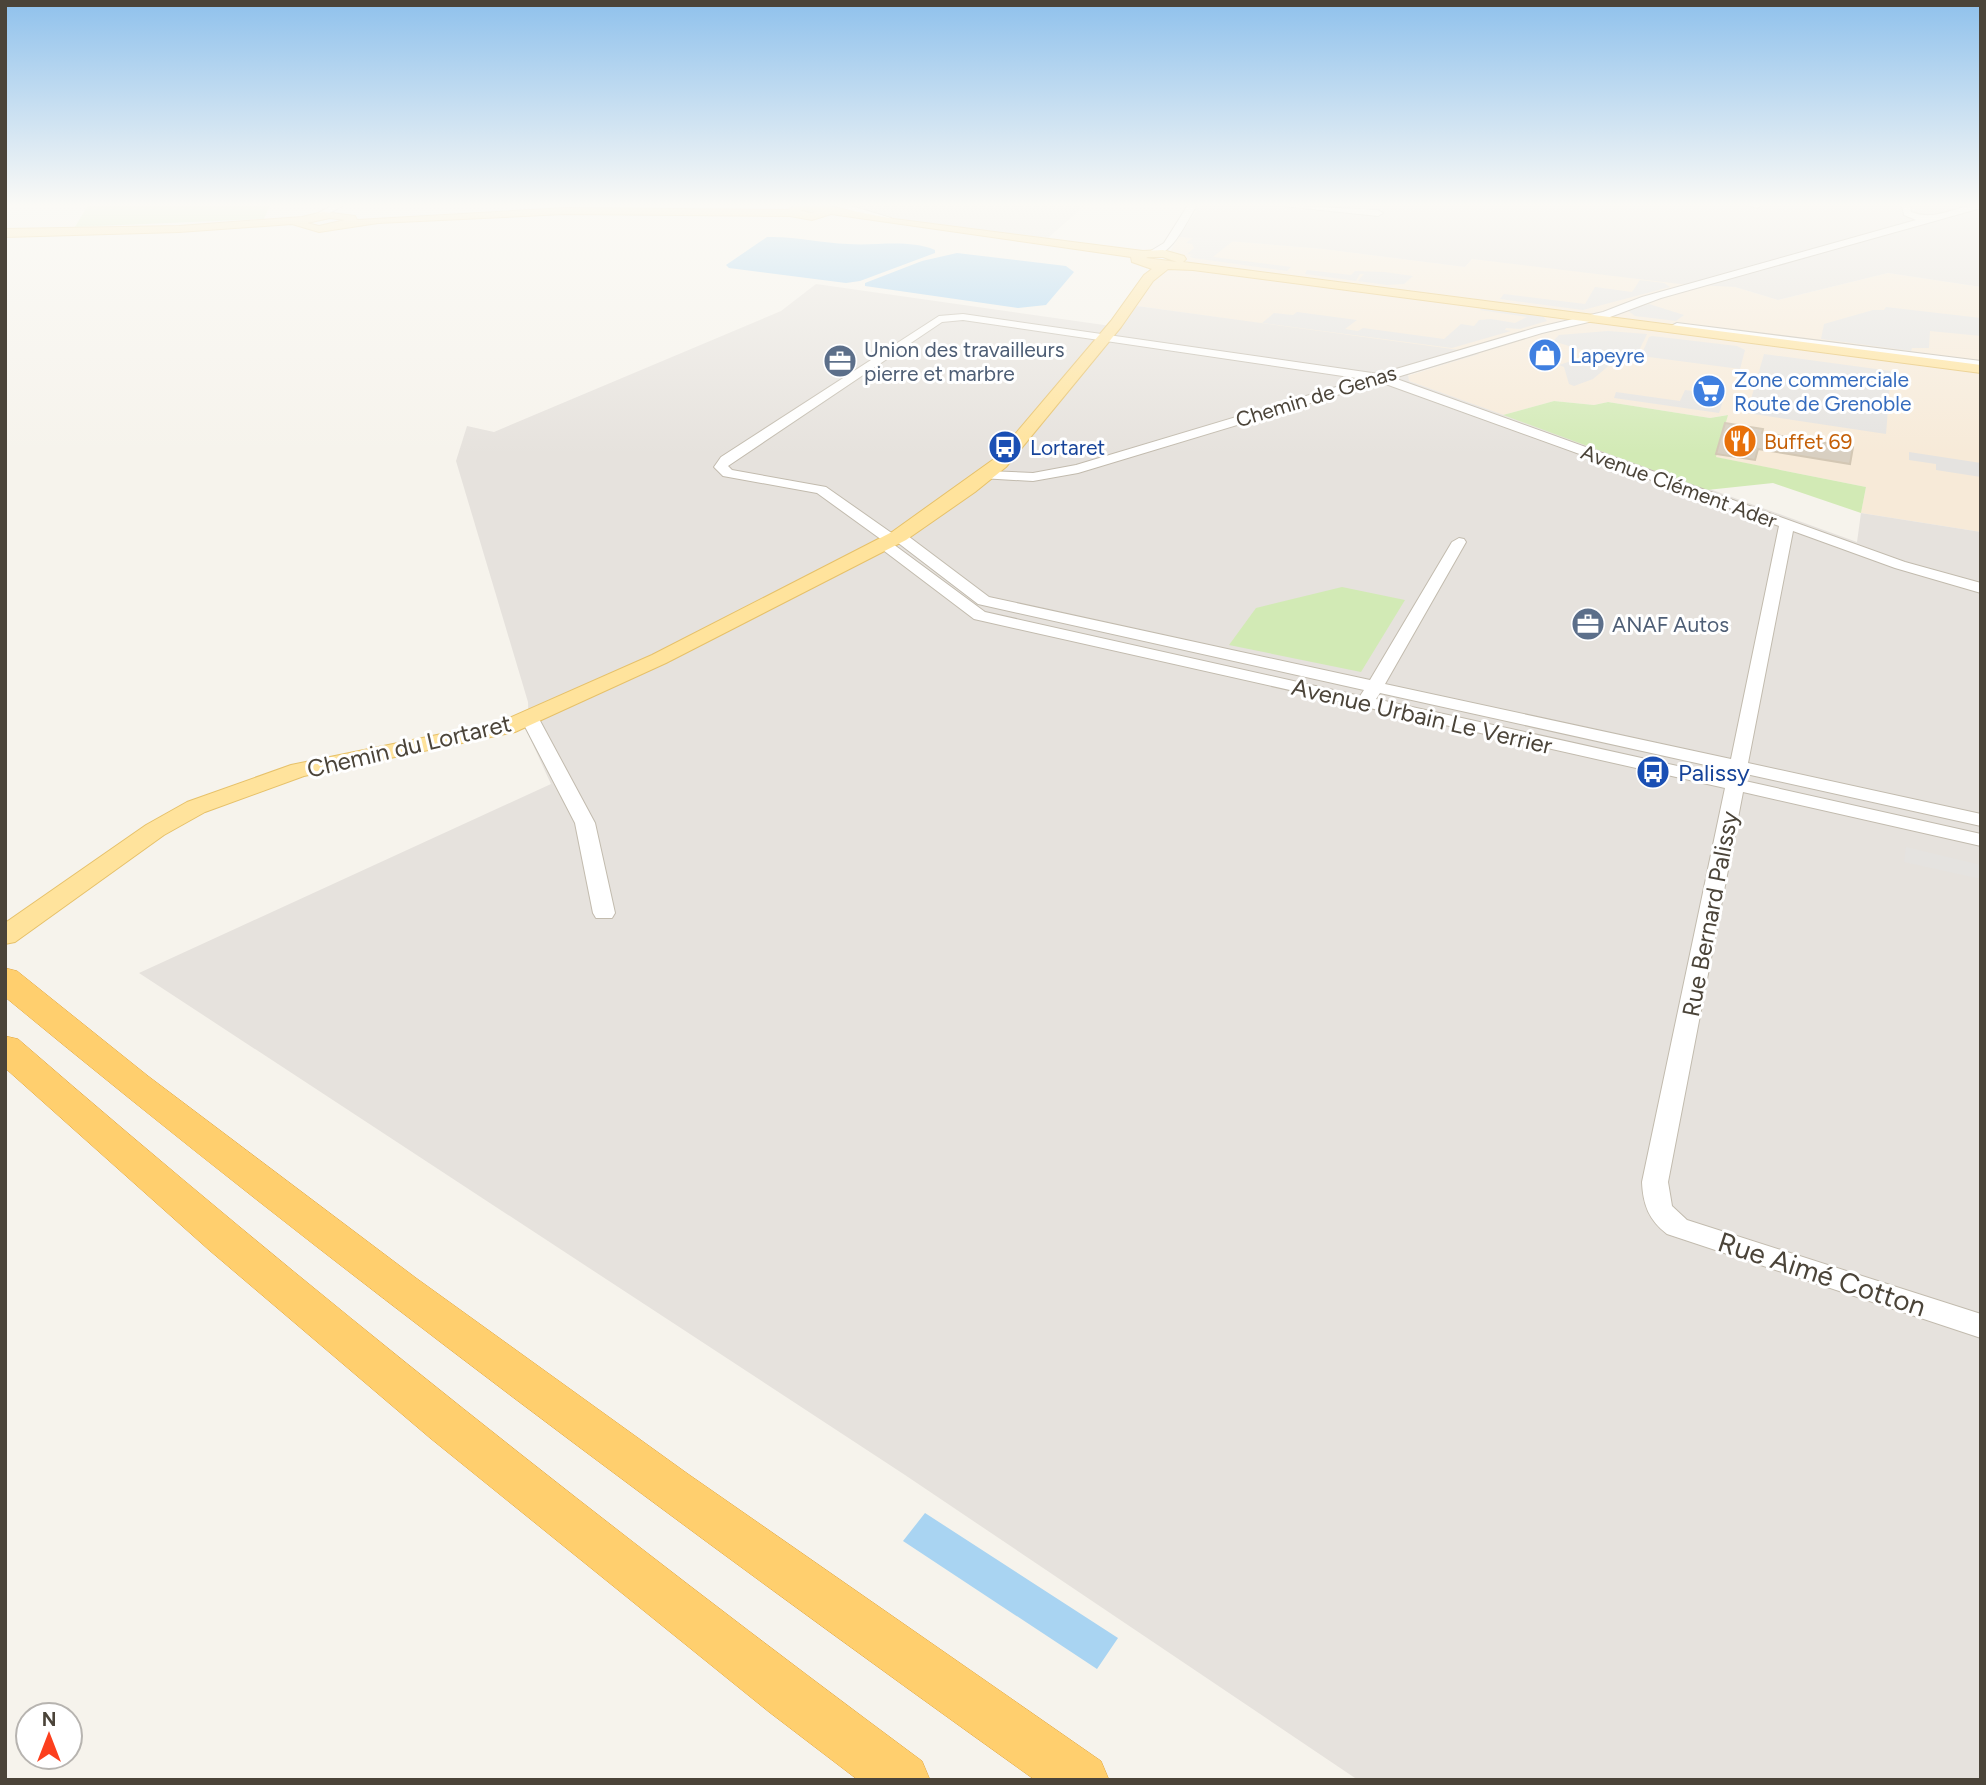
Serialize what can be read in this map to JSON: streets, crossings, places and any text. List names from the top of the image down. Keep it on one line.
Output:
{"streets":{"main road":["Chemin du Lortaret"],"street":["Chemin de Genas","Avenue Clément Ader","Avenue Urbain Le Verrier","Rue Bernard Palissy","Rue Aimé Cotton"]},"crossings":[["Chemin de Genas","Avenue Clément Ader"],["Avenue Clément Ader","Rue Bernard Palissy"],["Avenue Urbain Le Verrier","Chemin du Lortaret"],["Avenue Urbain Le Verrier","Rue Bernard Palissy"],["Rue Bernard Palissy","Rue Aimé Cotton"]],"places":{"shop":["Lapeyre"],"office":["Union des travailleurs pierre et marbre","ANAF Autos"],"supermarket":["Zone commerciale Route de Grenoble"],"restaurant":["Buffet 69"],"bus stop":["Lortaret","Palissy"]},"north":"top"}
